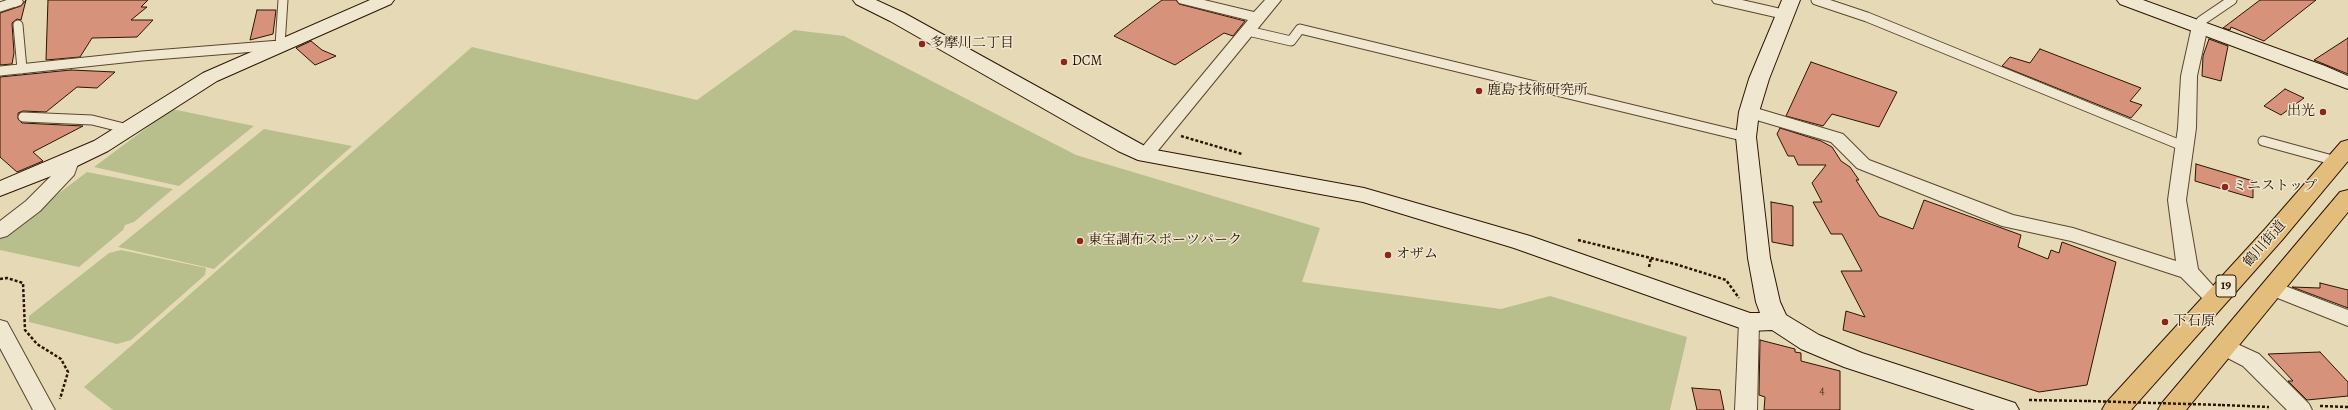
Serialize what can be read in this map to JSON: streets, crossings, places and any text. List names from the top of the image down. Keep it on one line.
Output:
{"streets":{"main road":["鶴川街道","19"]},"places":["多摩川二丁目","DCM","鹿島 技術研究所","出光","ミニストップ","東宝調布スポーツパーク","オザム","下石原"],"house_numbers":["4"]}
